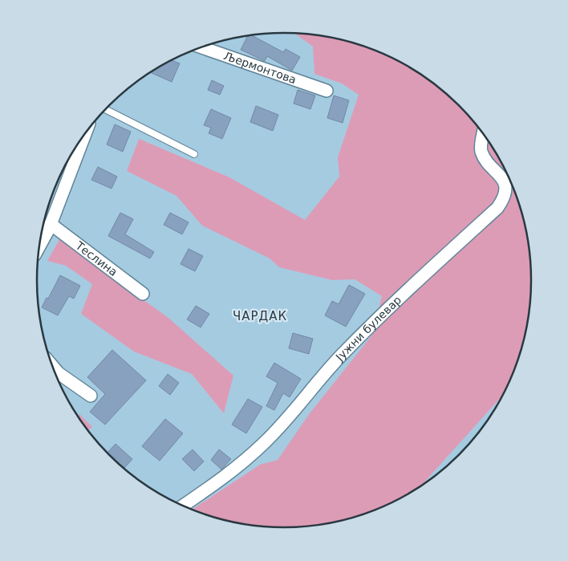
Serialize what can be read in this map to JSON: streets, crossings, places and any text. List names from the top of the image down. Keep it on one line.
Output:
{"streets":{"street":["Љермонтова","Теслина","Јужни булевар"]},"districts":["ЧАРДАК"]}
